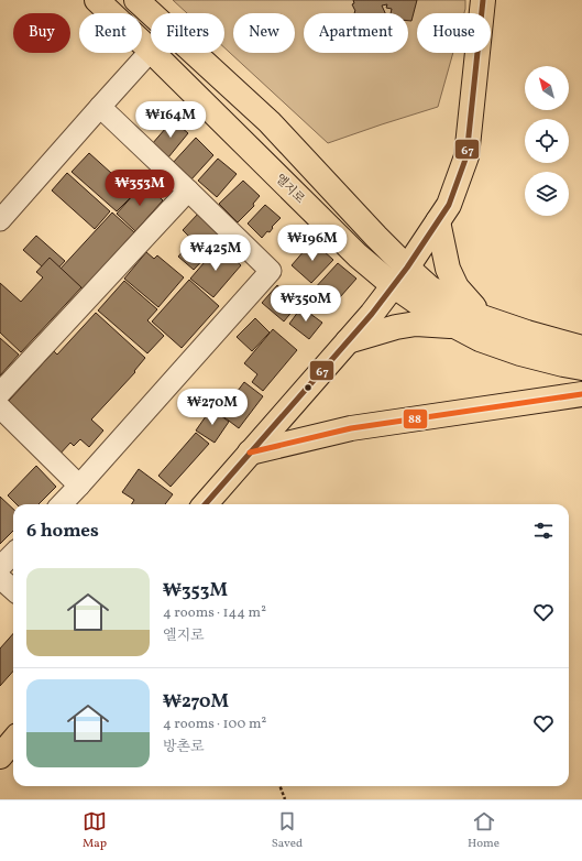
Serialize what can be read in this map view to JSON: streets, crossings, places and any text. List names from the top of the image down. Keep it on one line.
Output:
{"streets":{"main road":["엘지로"]},"lines":["transit line 67","transit line 88"],"north":"top left","page":{"chip":["Buy","Rent","Filters","New","Apartment","House"],"price":["₩164M","₩353M","₩196M","₩425M","₩350M","₩270M"],"heading":"6 homes","list":[{"name":"₩353M","note":"4 rooms · 144 m² · 엘지로"},{"name":"₩270M","note":"4 rooms · 100 m² · 방촌로"}],"tabs":["Map","Saved","Home"]}}
